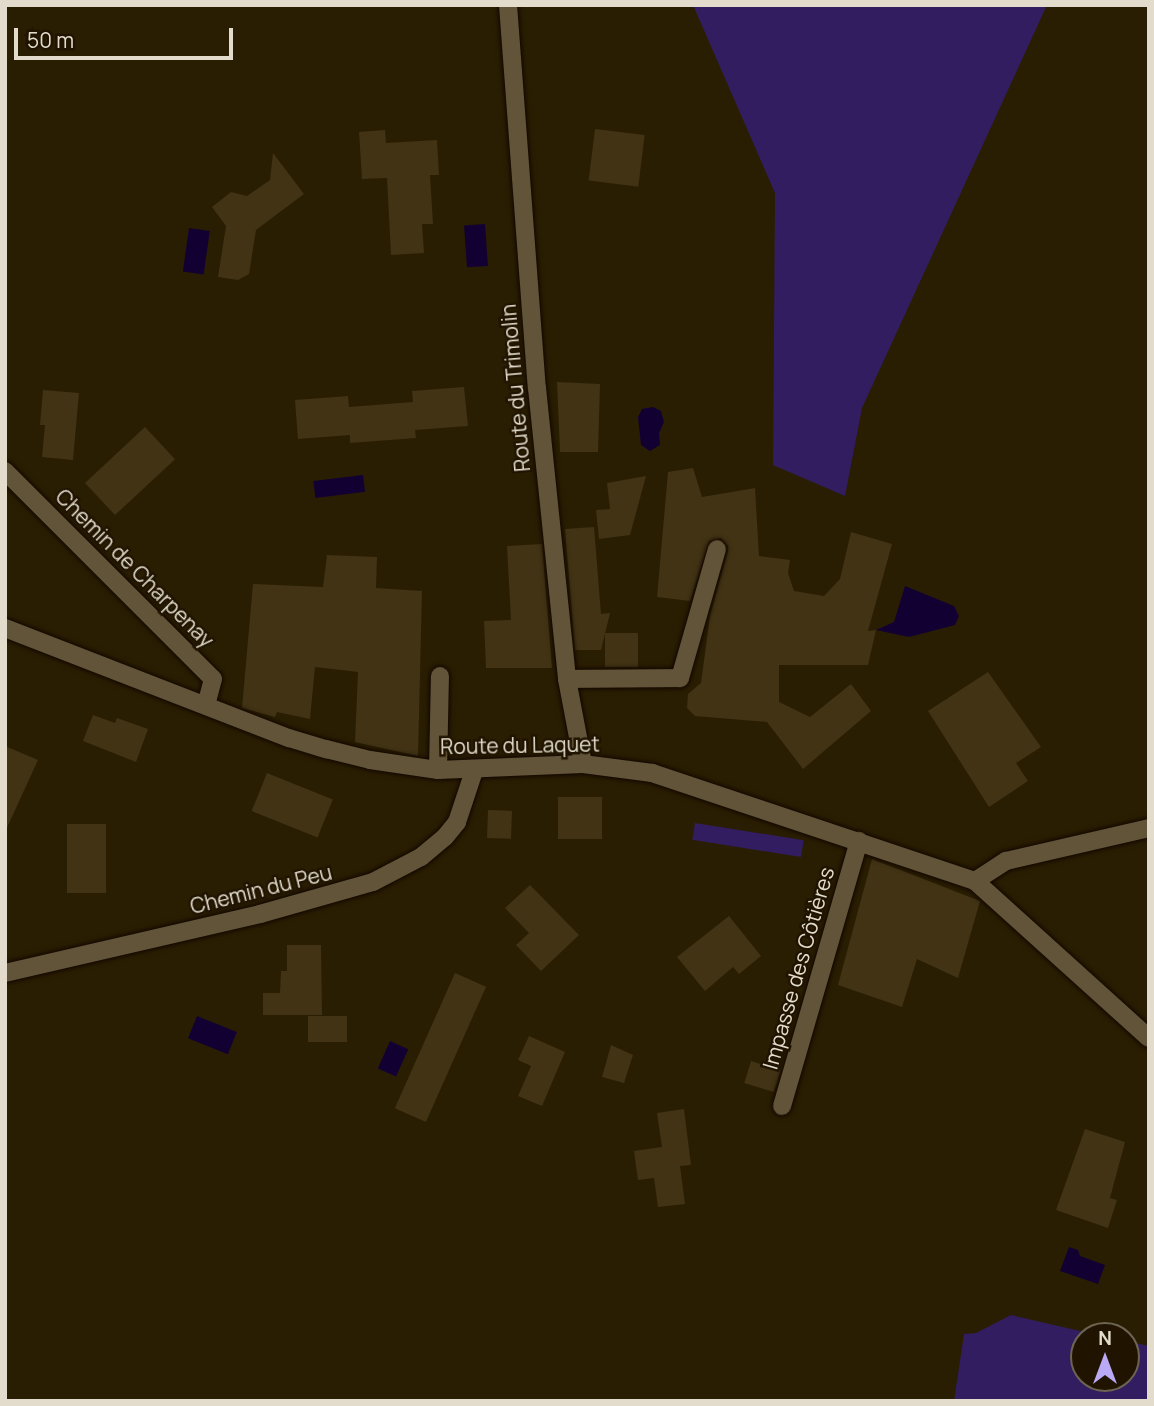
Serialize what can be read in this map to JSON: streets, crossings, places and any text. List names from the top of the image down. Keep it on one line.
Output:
{"streets":{"street":["Route du Trimolin","Chemin de Charpenay","Route du Laquet","Chemin du Peu","Impasse des Côtières"]},"crossings":[["Route du Trimolin","Route du Laquet"],["Chemin de Charpenay","Route du Laquet"],["Route du Laquet","Chemin du Peu"],["Route du Laquet","Impasse des Côtières"]],"scale_bar":"50 m","north":"top"}
